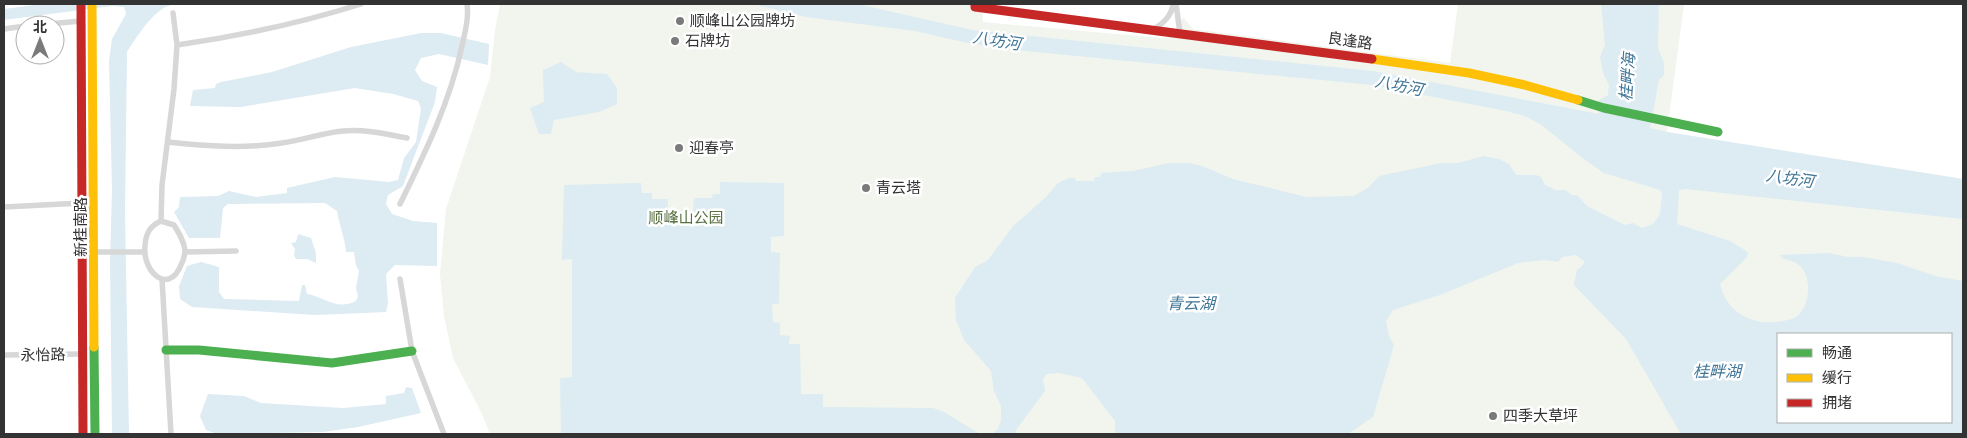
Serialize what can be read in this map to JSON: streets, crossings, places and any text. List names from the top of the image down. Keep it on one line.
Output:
{"streets":{"street":["良逢路","新桂南路","永怡路"]},"crossings":[["新桂南路","永怡路"]],"water":["八坊河","桂畔海","青云湖","桂畔湖"],"parks":["顺峰山公园"],"places":["顺峰山公园牌坊","石牌坊","迎春亭","青云塔","四季大草坪"],"legend":["畅通","缓行","拥堵"],"north":"top"}
